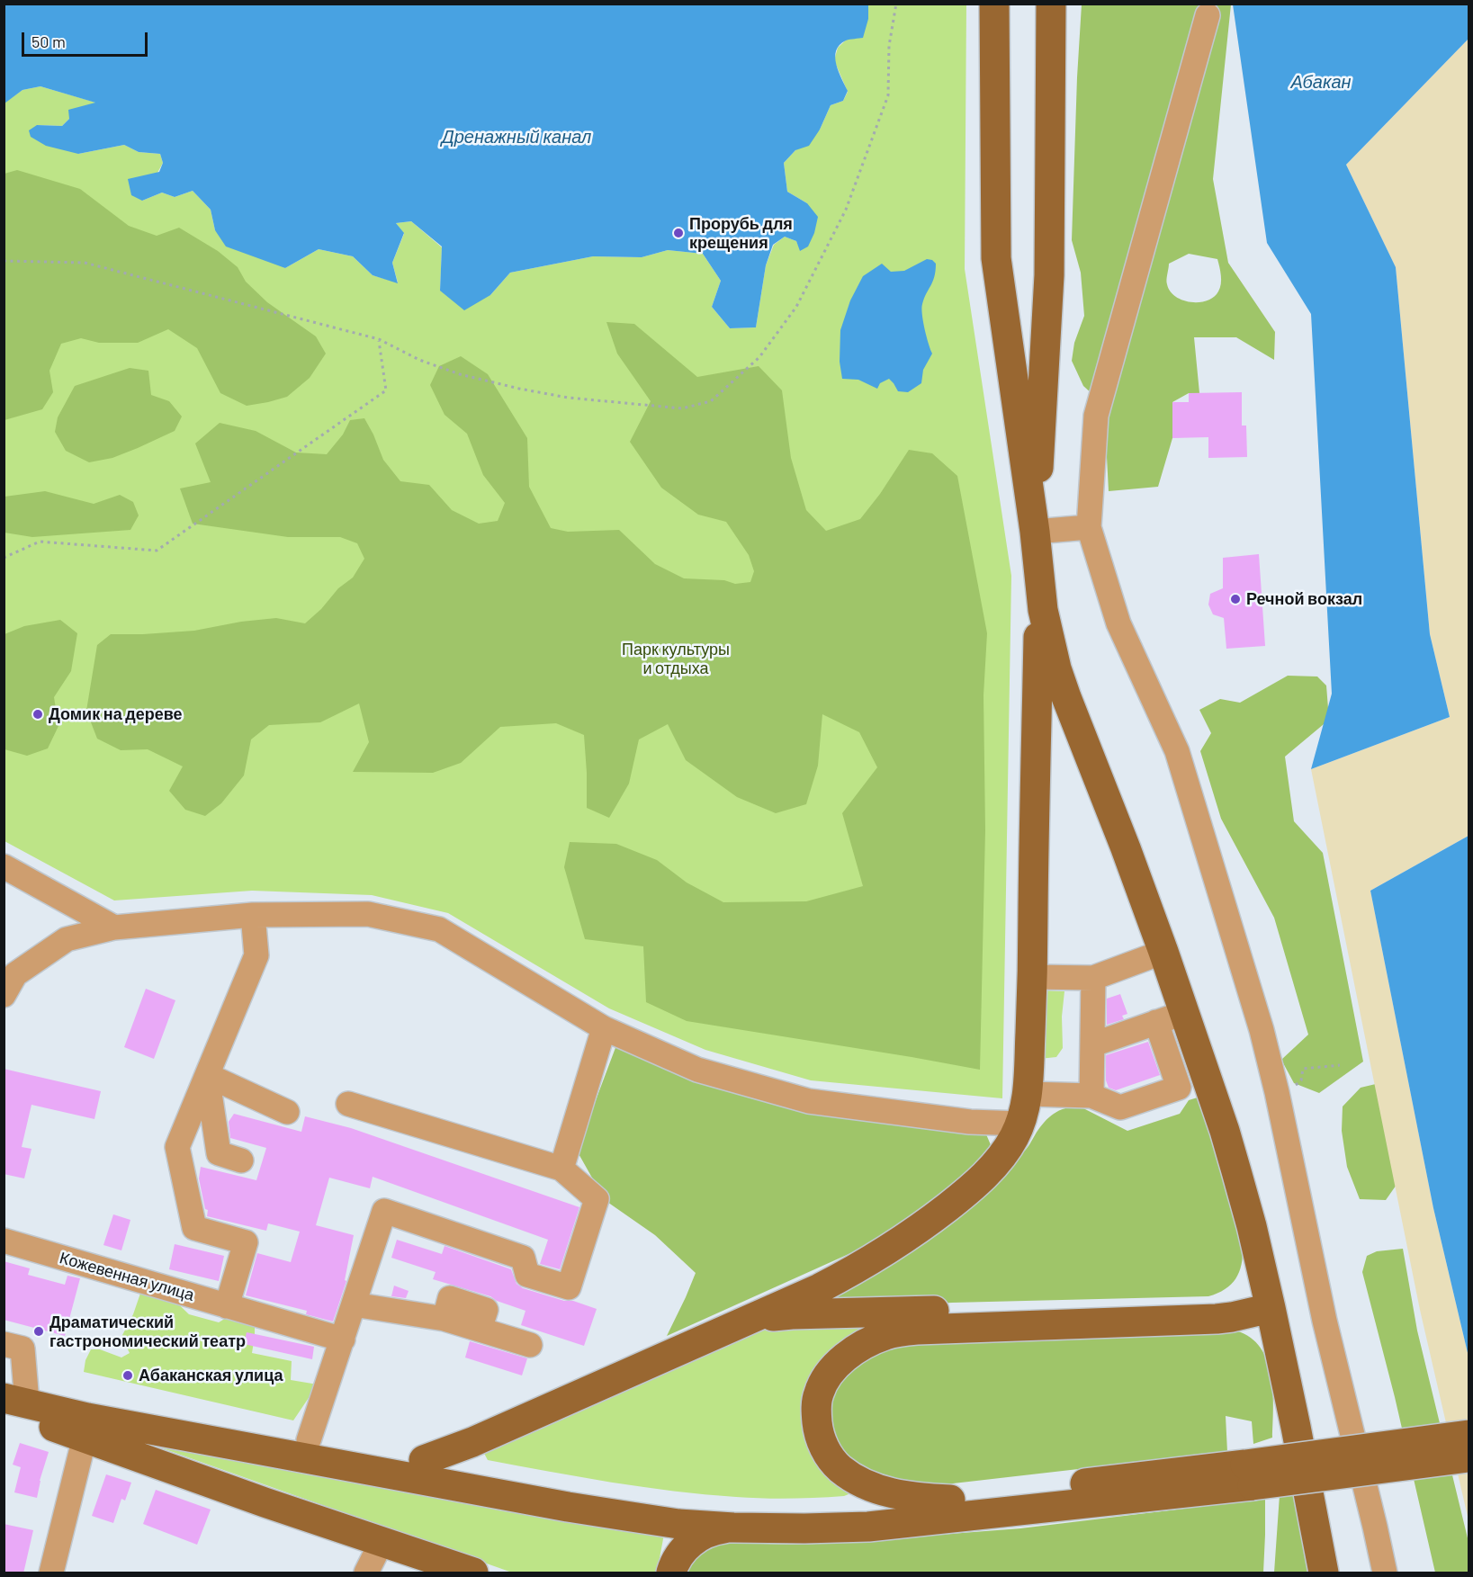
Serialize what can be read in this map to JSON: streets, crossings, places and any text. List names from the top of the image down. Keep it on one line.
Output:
{"streets":{"street":["Кожевенная улица"]},"water":["Абакан","Дренажный канал"],"parks":["Парк культуры и отдыха"],"places":["Прорубь для крещения","Речной вокзал","Домик на дереве","Драматический гастрономический театр","Абаканская улица"],"scale_bar":"50 m"}
